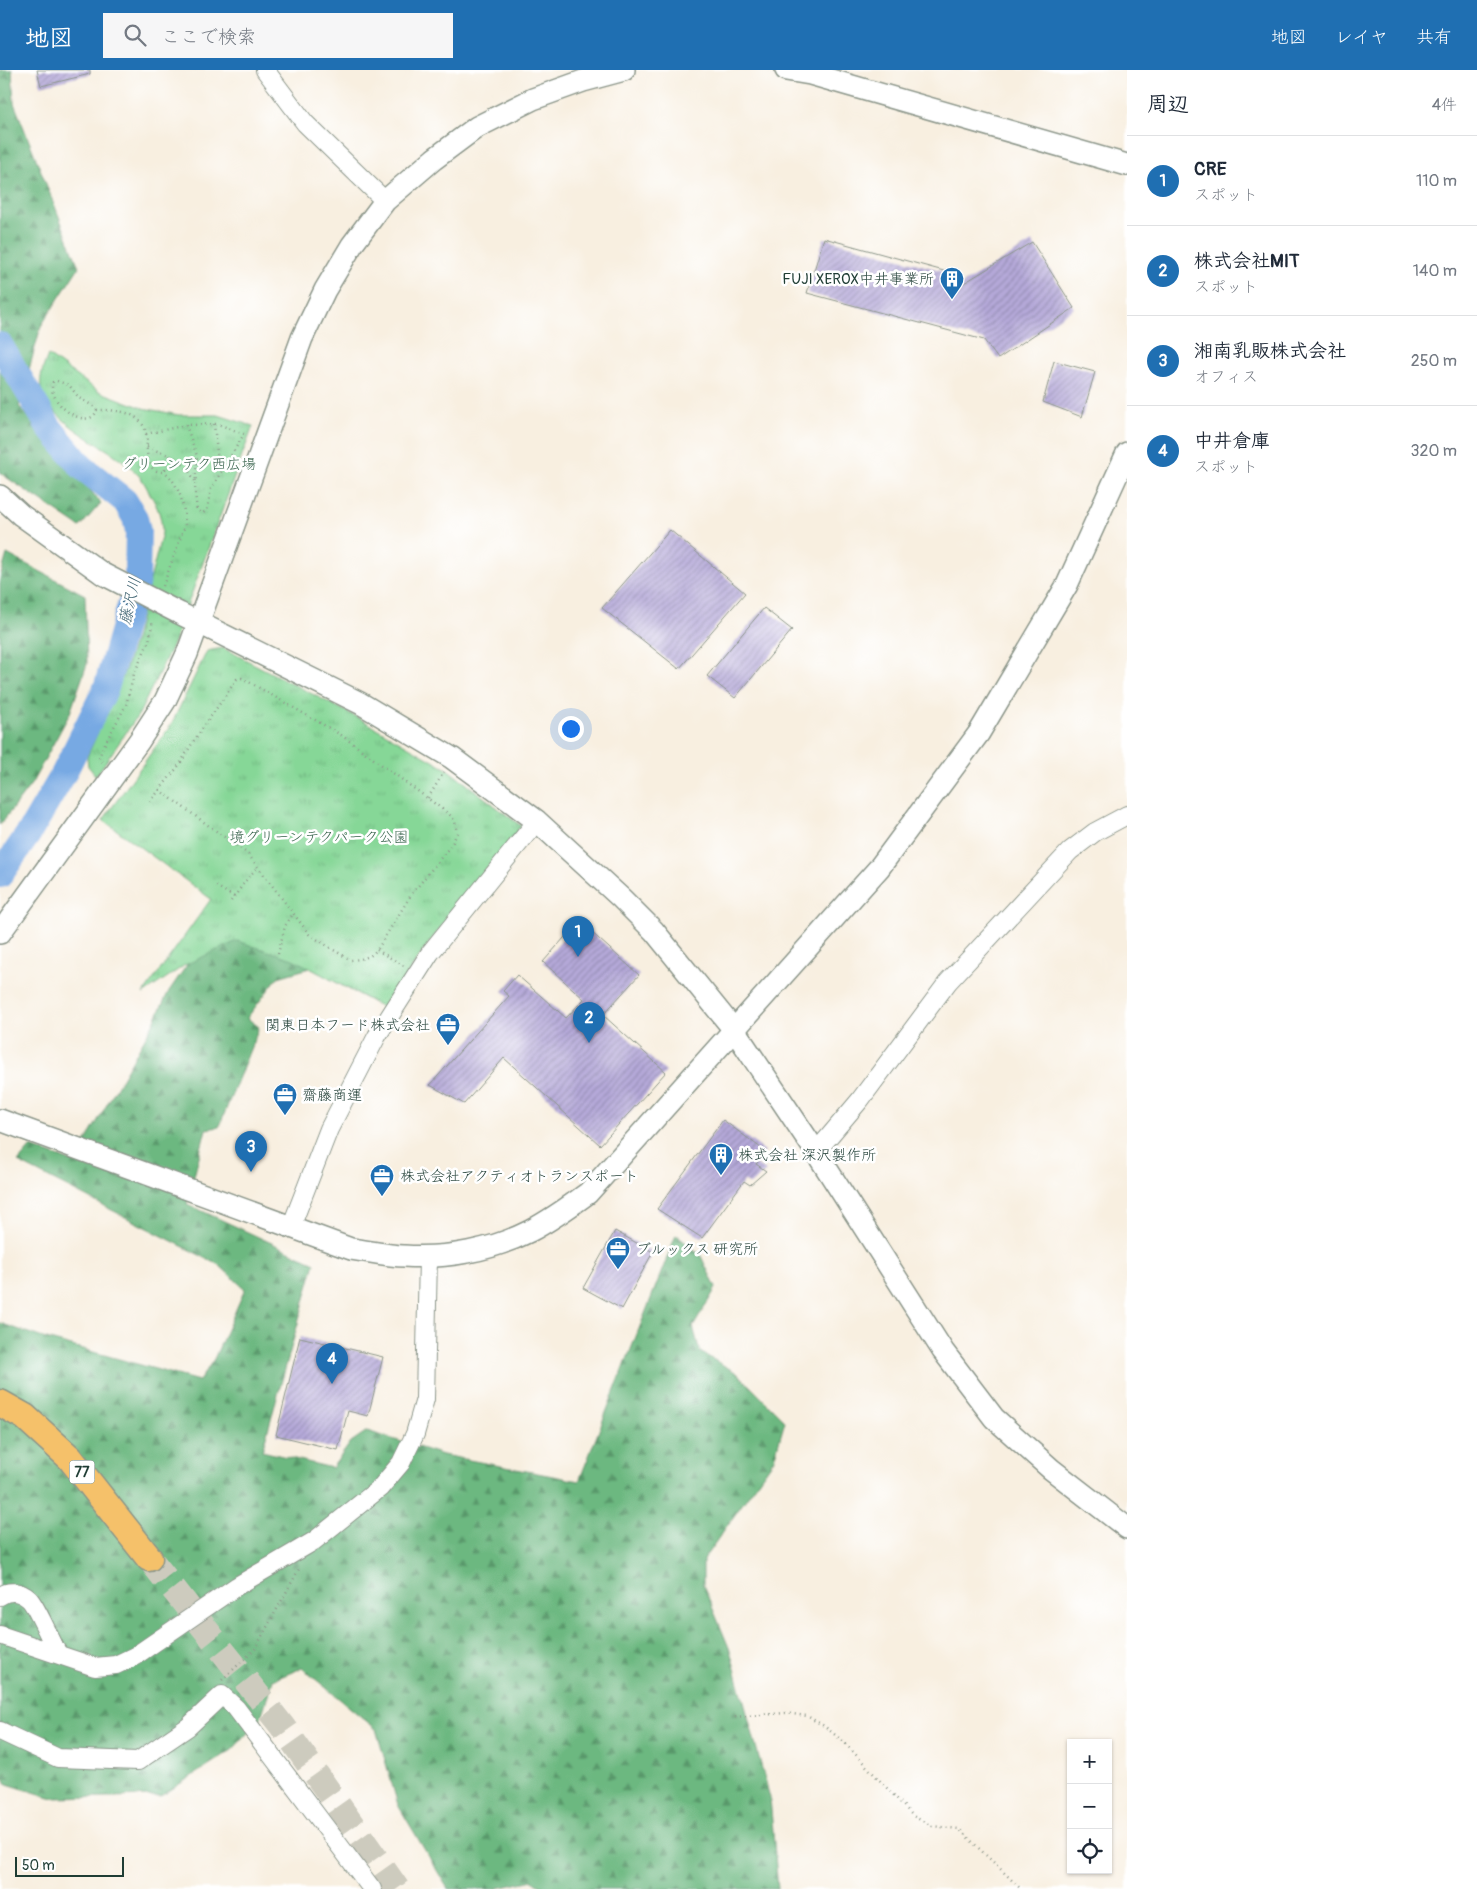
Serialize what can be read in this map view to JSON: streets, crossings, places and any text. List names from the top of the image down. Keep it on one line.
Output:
{"streets":{"main road":["77"]},"water":["藤沢川"],"parks":["グリーンテク西広場","境グリーンテクパーク公園"],"places":{"building":["FUJI XEROX中井事業所","株式会社 深沢製作所"],"office":["関東日本フード株式会社","齋藤商運","株式会社アクティオトランスポート","ブルックス 研究所"]},"scale_bar":"50 m","page":{"header":"地図","search":"ここで検索","nav":["地図","レイヤ","共有"],"heading":["周辺","4件"],"list":[{"mark":"1","name":"CRE","note":"スポット","value":"110 m"},{"mark":"2","name":"株式会社MIT","note":"スポット","value":"140 m"},{"mark":"3","name":"湘南乳販株式会社","note":"オフィス","value":"250 m"},{"mark":"4","name":"中井倉庫","note":"スポット","value":"320 m"}],"pins":["1","2","3","4"],"map_buttons":["+","−"],"scale":"50 m"}}
